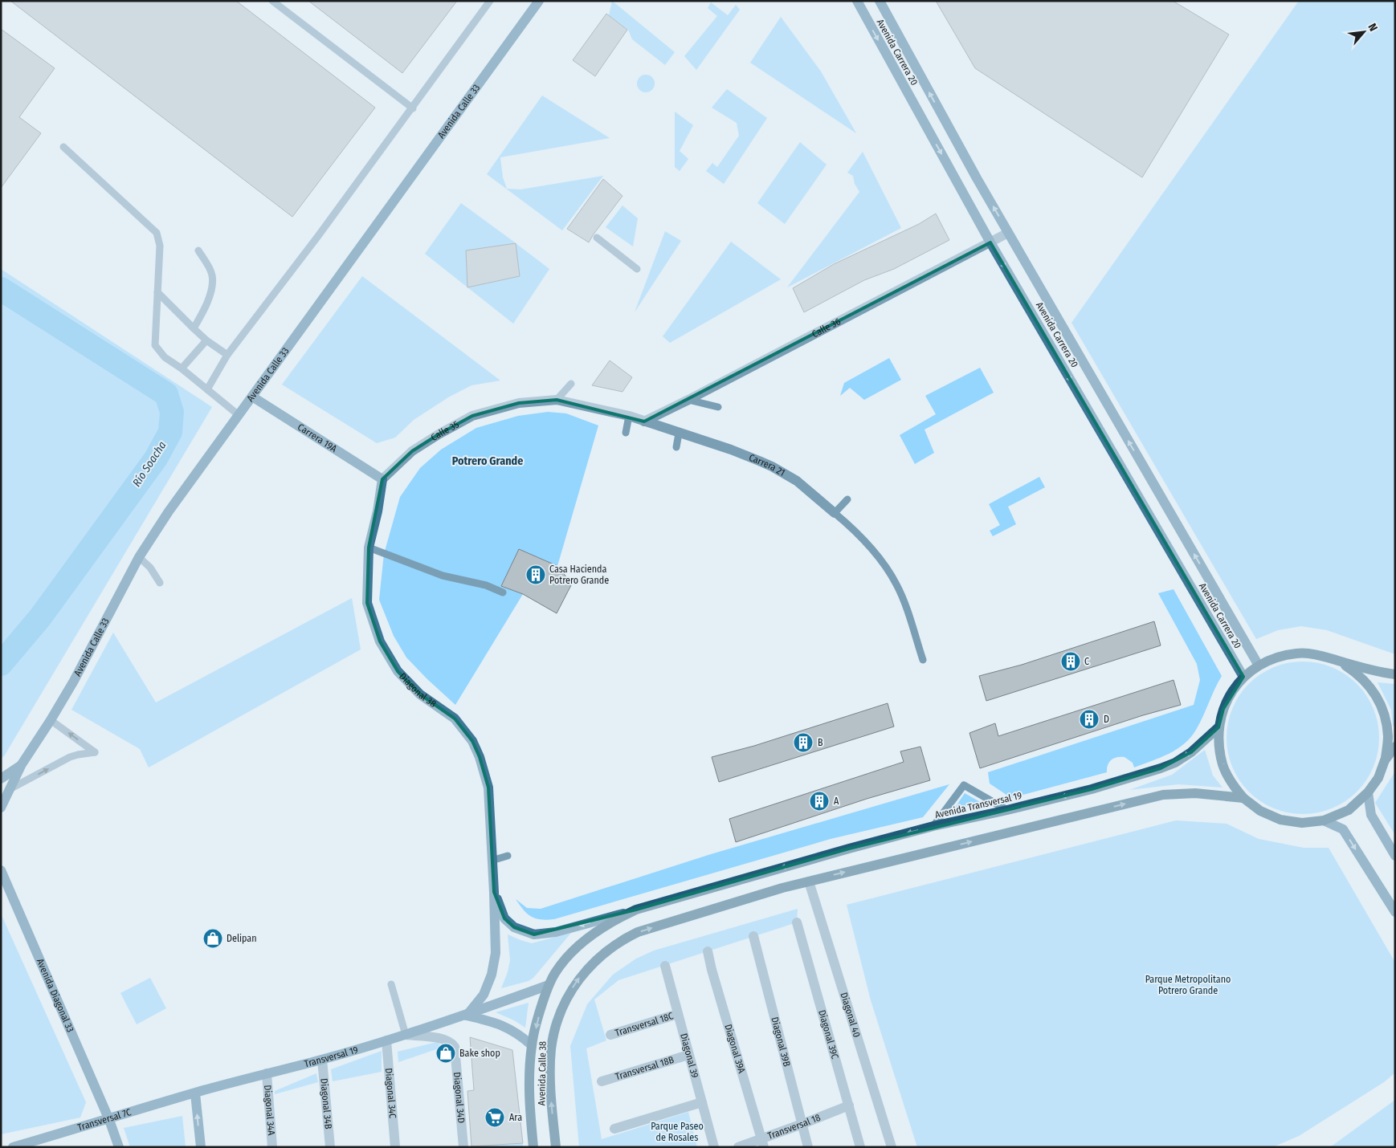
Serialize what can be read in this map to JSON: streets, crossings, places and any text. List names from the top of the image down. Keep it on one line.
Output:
{"streets":{"main road":["Avenida Transversal 19","Avenida Calle 38"],"street":["Avenida Carrera 20","Avenida Calle 33","Calle 36","Calle 35","Carrera 19A","Carrera 21","Diagonal 38","Avenida Diagonal 33","Diagonal 40","Transversal 18C","Diagonal 39C","Diagonal 39B","Diagonal 39A","Transversal 19","Diagonal 39","Transversal 18B","Diagonal 34C","Diagonal 34D","Diagonal 34B","Diagonal 34A","Transversal 7C","Transversal 18"]},"crossings":[["Avenida Carrera 20","Calle 36"],["Avenida Calle 33","Carrera 19A"],["Calle 36","Carrera 21"],["Calle 35","Carrera 19A"],["Calle 35","Carrera 21"],["Calle 35","Diagonal 38"],["Carrera 19A","Diagonal 38"],["Diagonal 38","Avenida Transversal 19"],["Diagonal 38","Transversal 19"],["Avenida Transversal 19","Transversal 19"],["Avenida Transversal 19","Avenida Calle 38"],["Avenida Diagonal 33","Transversal 7C"],["Diagonal 40","Avenida Calle 38"],["Transversal 18C","Diagonal 39"],["Diagonal 39C","Transversal 18"],["Diagonal 39B","Transversal 18"],["Diagonal 39A","Transversal 18"],["Transversal 19","Avenida Calle 38"],["Transversal 19","Diagonal 34C"],["Transversal 19","Diagonal 34D"],["Transversal 19","Diagonal 34B"],["Transversal 19","Diagonal 34A"],["Transversal 19","Transversal 7C"],["Diagonal 39","Transversal 18B"]],"districts":["Potrero Grande"],"water":["Río Soacha"],"parks":["Parque Metropolitano Potrero Grande","Parque Paseo de Rosales"],"places":{"building":["Casa Hacienda Potrero Grande","C","D","B","A"],"shop":["Delipan","Bake shop"],"supermarket":["Ara"]},"north":"top right"}
